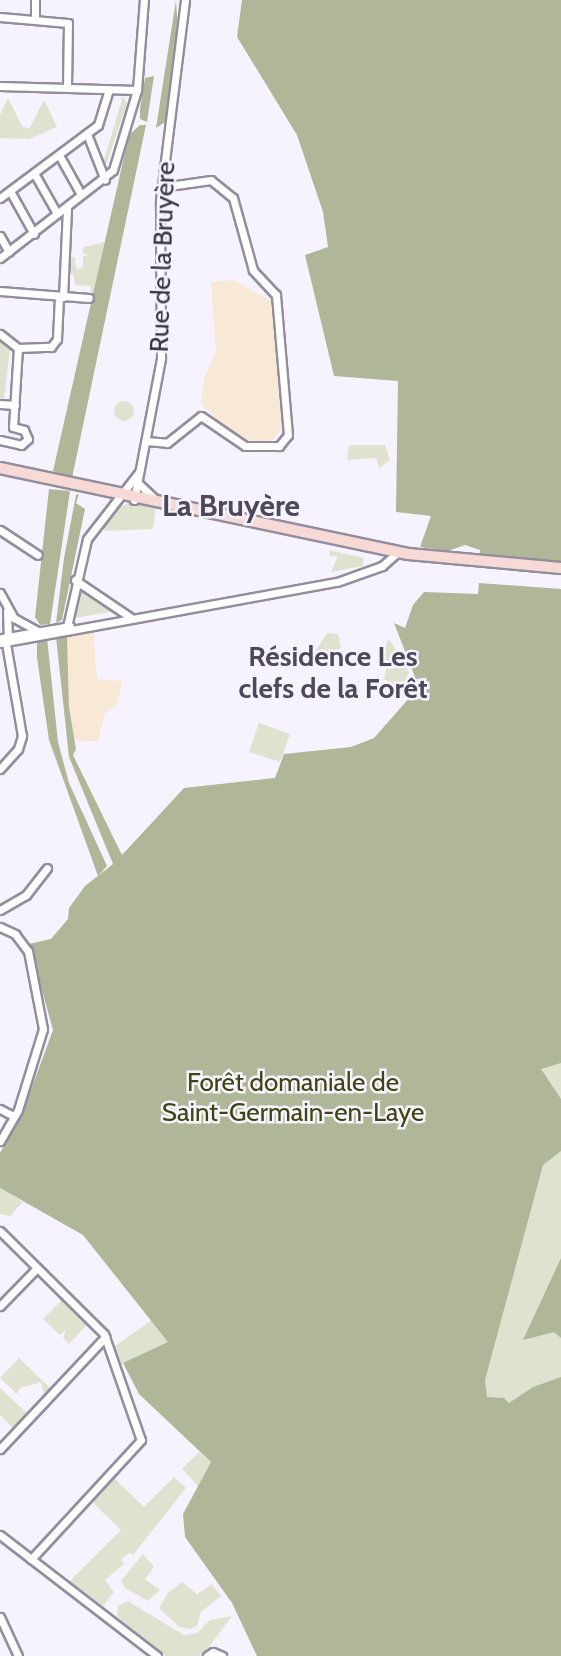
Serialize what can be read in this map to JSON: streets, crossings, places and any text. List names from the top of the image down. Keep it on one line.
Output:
{"streets":{"street":["Rue de la Bruyère"]},"districts":["La Bruyère","Résidence Les clefs de la Forêt"],"parks":["Forêt domaniale de Saint-Germain-en-Laye"]}
